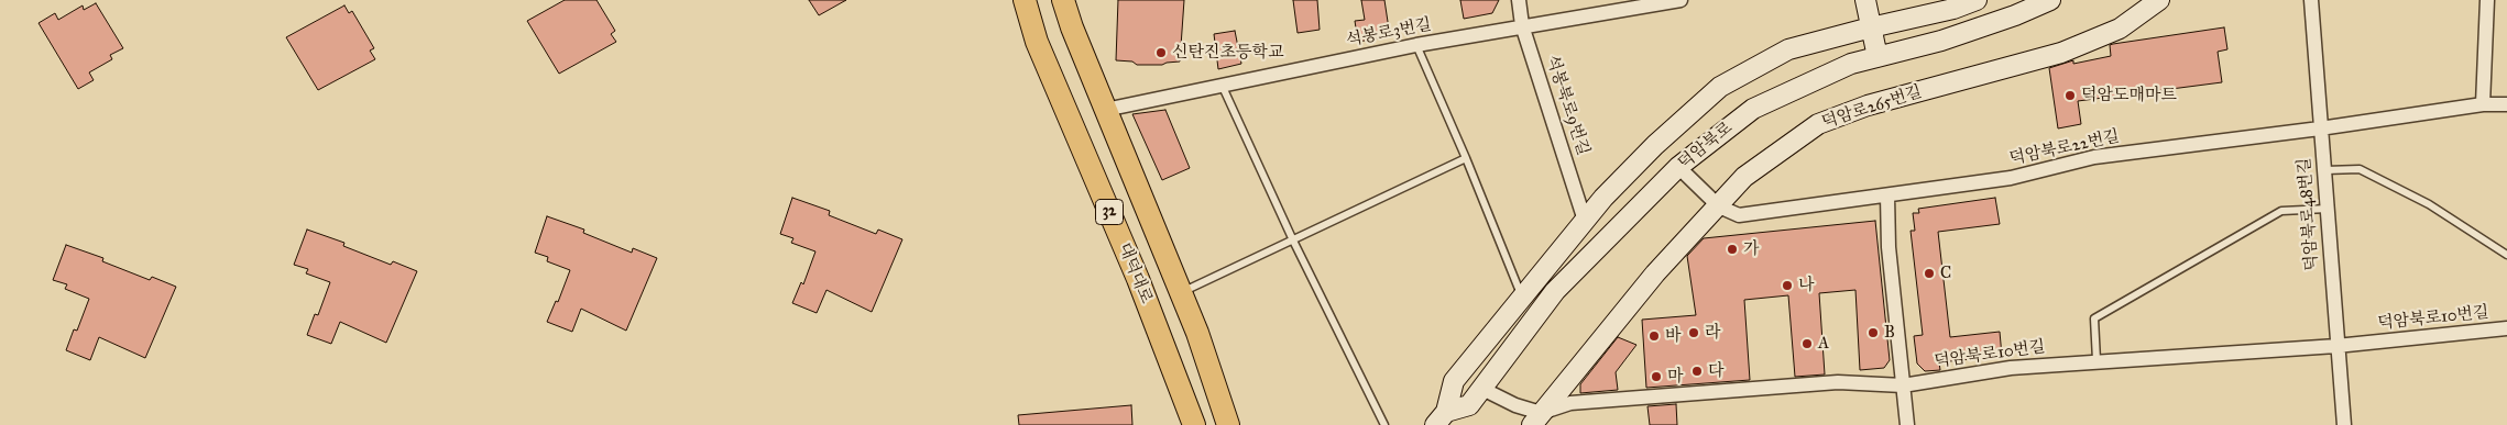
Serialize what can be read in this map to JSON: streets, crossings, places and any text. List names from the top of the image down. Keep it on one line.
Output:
{"streets":{"main road":["32","대덕대로"],"street":["석봉로3번길","석봉북로9번길","덕암로265번길","덕암북로","덕암북로22번길","덕암북로48번길","덕암북로10번길"]},"crossings":[["석봉로3번길","석봉북로9번길"],["석봉로3번길","32"],["석봉북로9번길","덕암북로"],["덕암로265번길","덕암북로22번길"],["덕암로265번길","덕암북로10번길"],["덕암북로","덕암북로22번길"],["덕암북로22번길","덕암북로48번길"],["덕암북로48번길","덕암북로10번길"]],"places":["신탄진초등학교","덕암도매마트","가","C","나","라","B","바","A","다","마"]}
